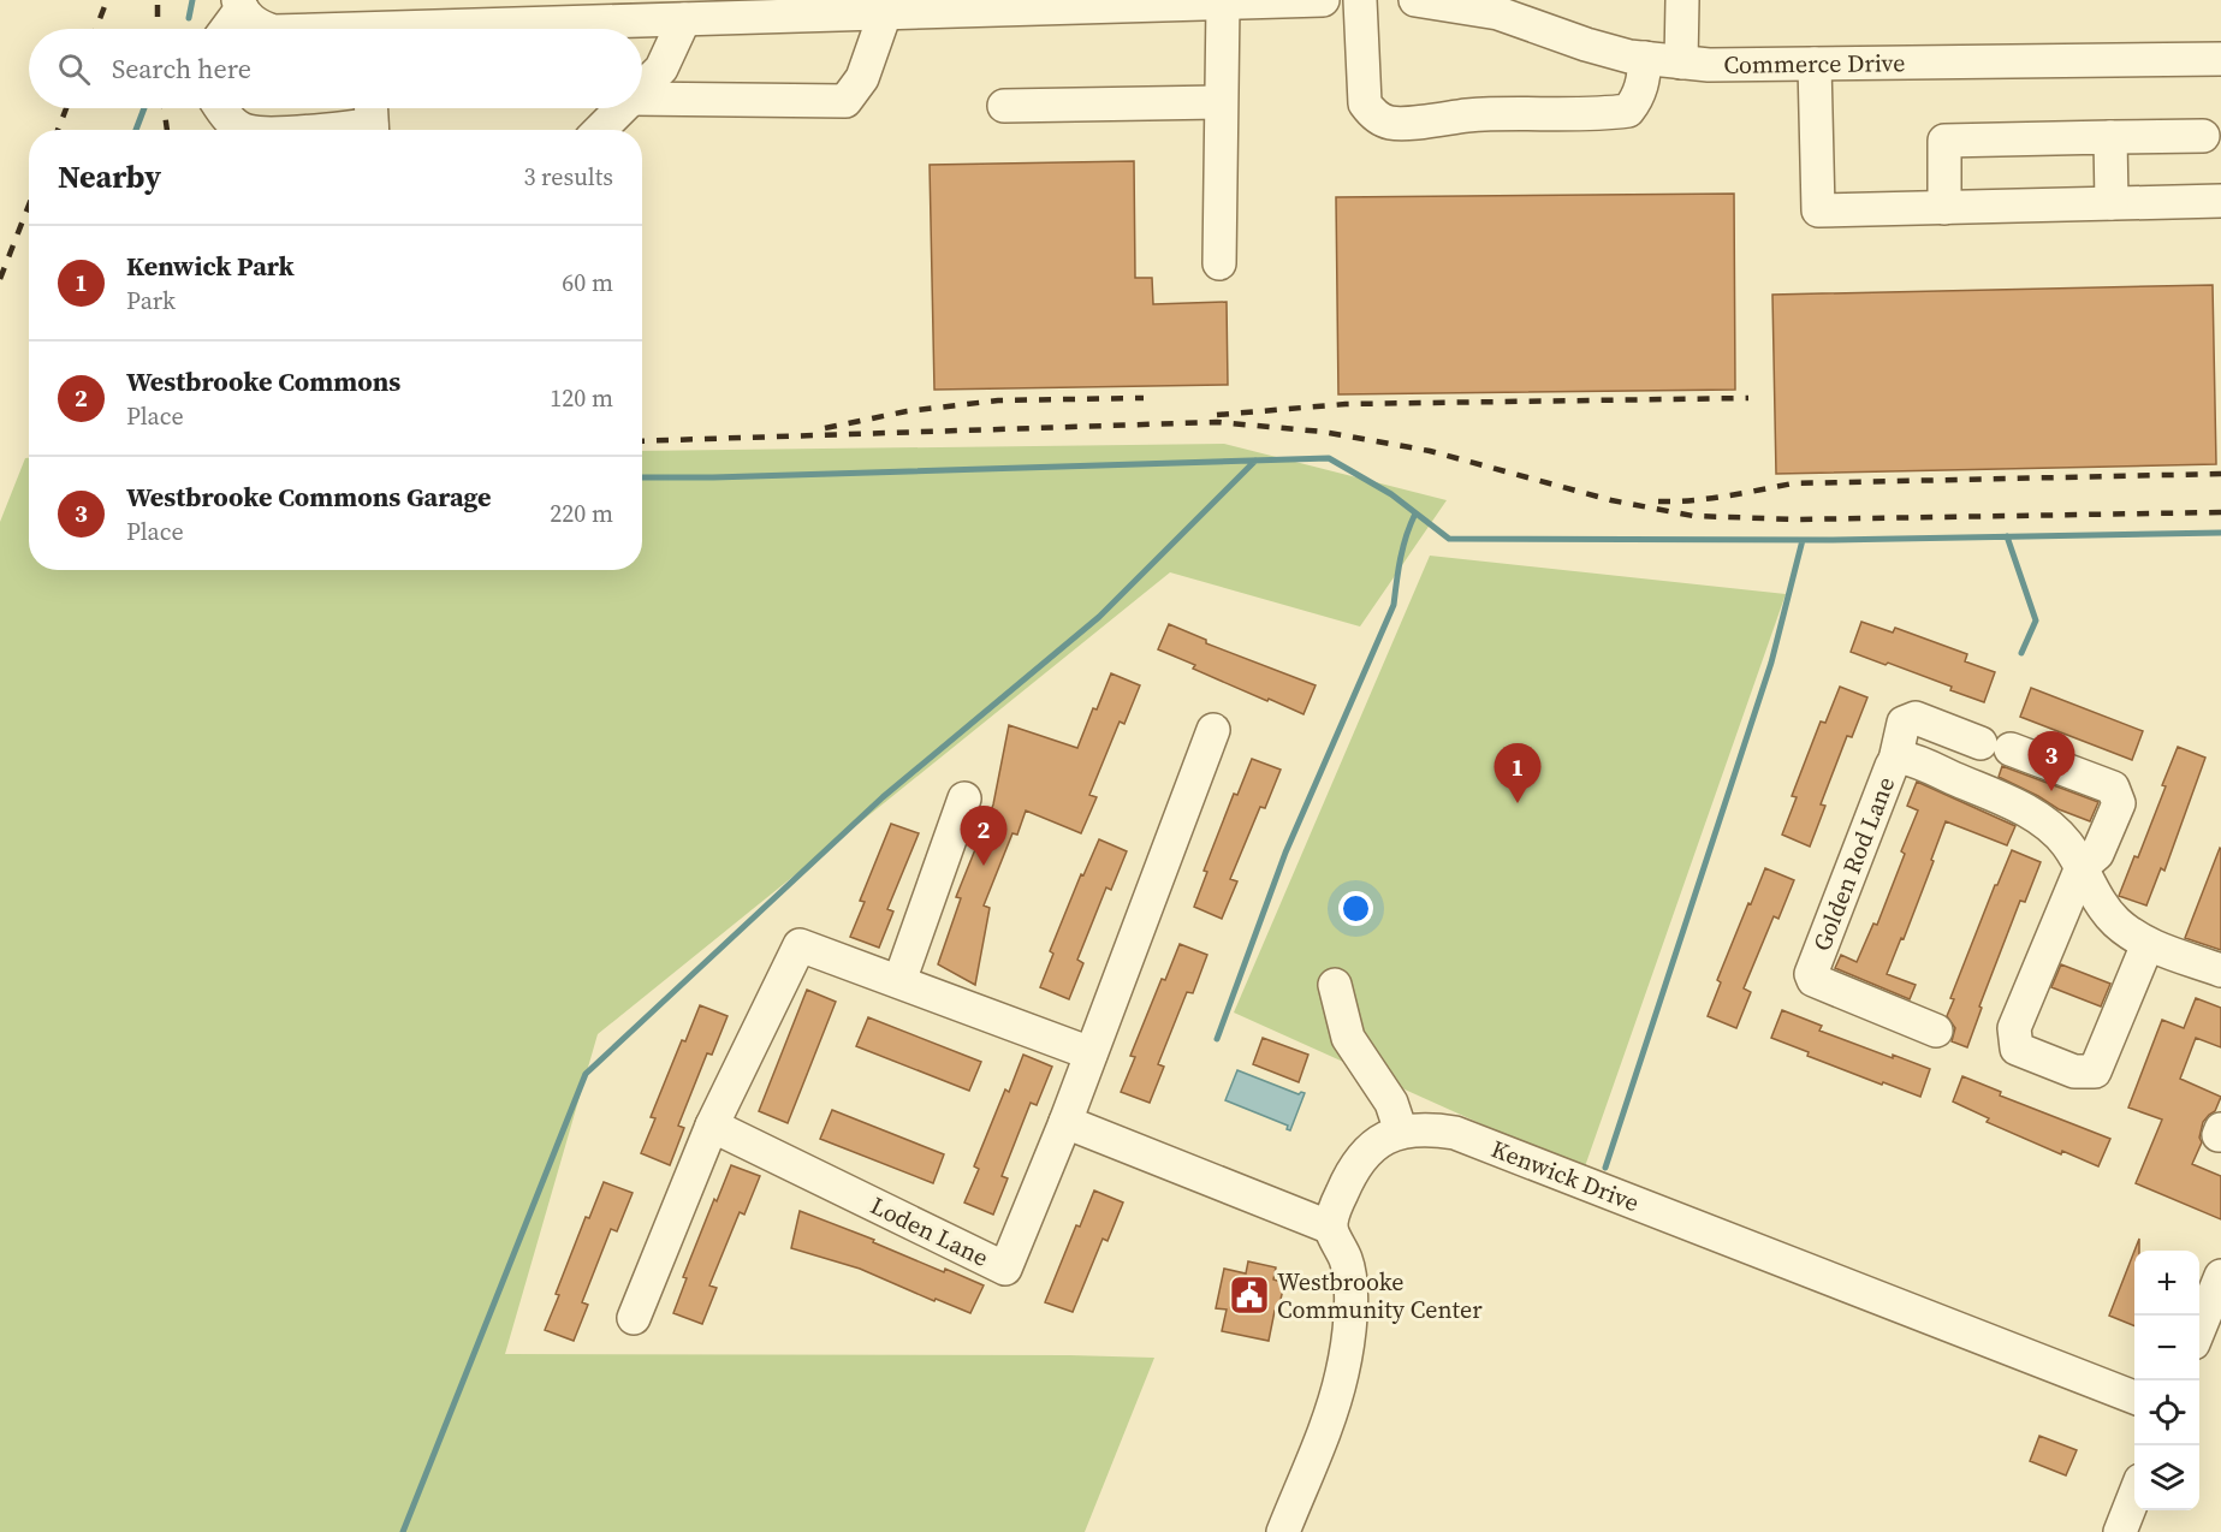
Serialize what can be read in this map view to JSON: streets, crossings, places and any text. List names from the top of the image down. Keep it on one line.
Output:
{"streets":{"street":["Commerce Drive","Golden Rod Lane","Kenwick Drive","Loden Lane"]},"places":{"public building":["Westbrooke Community Center"]},"page":{"search":"Search here","heading":["Nearby","3 results"],"list":[{"mark":"1","name":"Kenwick Park","note":"Park","value":"60 m"},{"mark":"2","name":"Westbrooke Commons","note":"Place","value":"120 m"},{"mark":"3","name":"Westbrooke Commons Garage","note":"Place","value":"220 m"}],"pins":["3","1","2"],"map_buttons":["+","−"]}}
